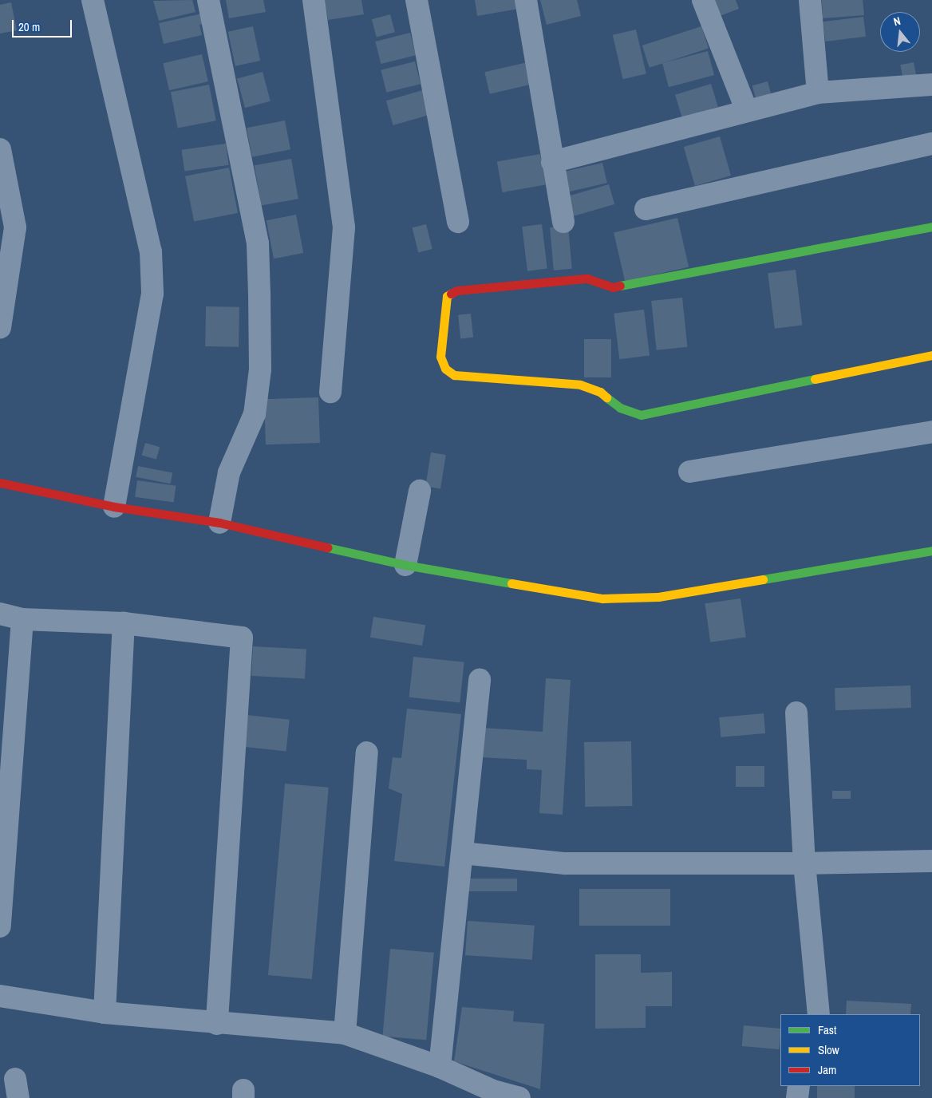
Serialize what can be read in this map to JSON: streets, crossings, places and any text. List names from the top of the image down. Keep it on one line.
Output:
{"legend":["Fast","Slow","Jam"],"scale_bar":"20 m","north":"top"}
